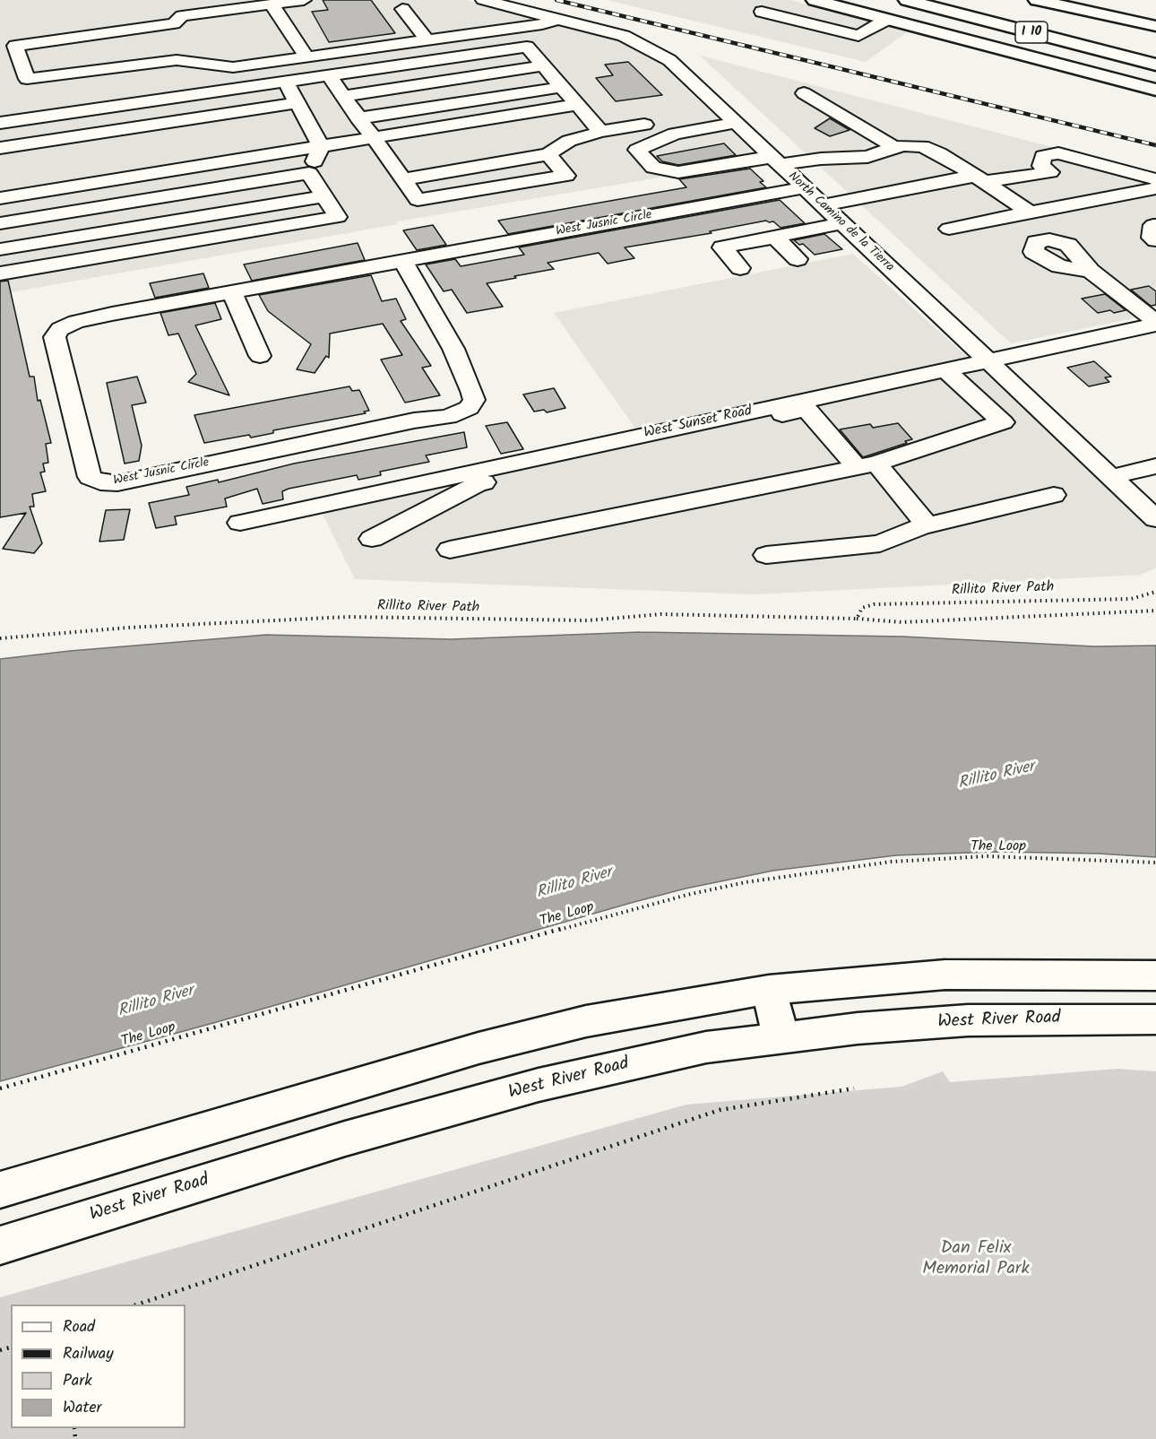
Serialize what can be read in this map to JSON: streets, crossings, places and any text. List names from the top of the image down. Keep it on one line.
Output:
{"streets":{"main road":["I 10","West River Road"],"street":["North Camino de la Tierra","West Jusnic Circle","West Sunset Road"],"path":["Rillito River Path","The Loop"]},"crossings":[["North Camino de la Tierra","West Jusnic Circle"],["North Camino de la Tierra","West Sunset Road"]],"water":["Rillito River"],"parks":["Dan Felix Memorial Park"],"legend":["Road","Railway","Park","Water"]}
